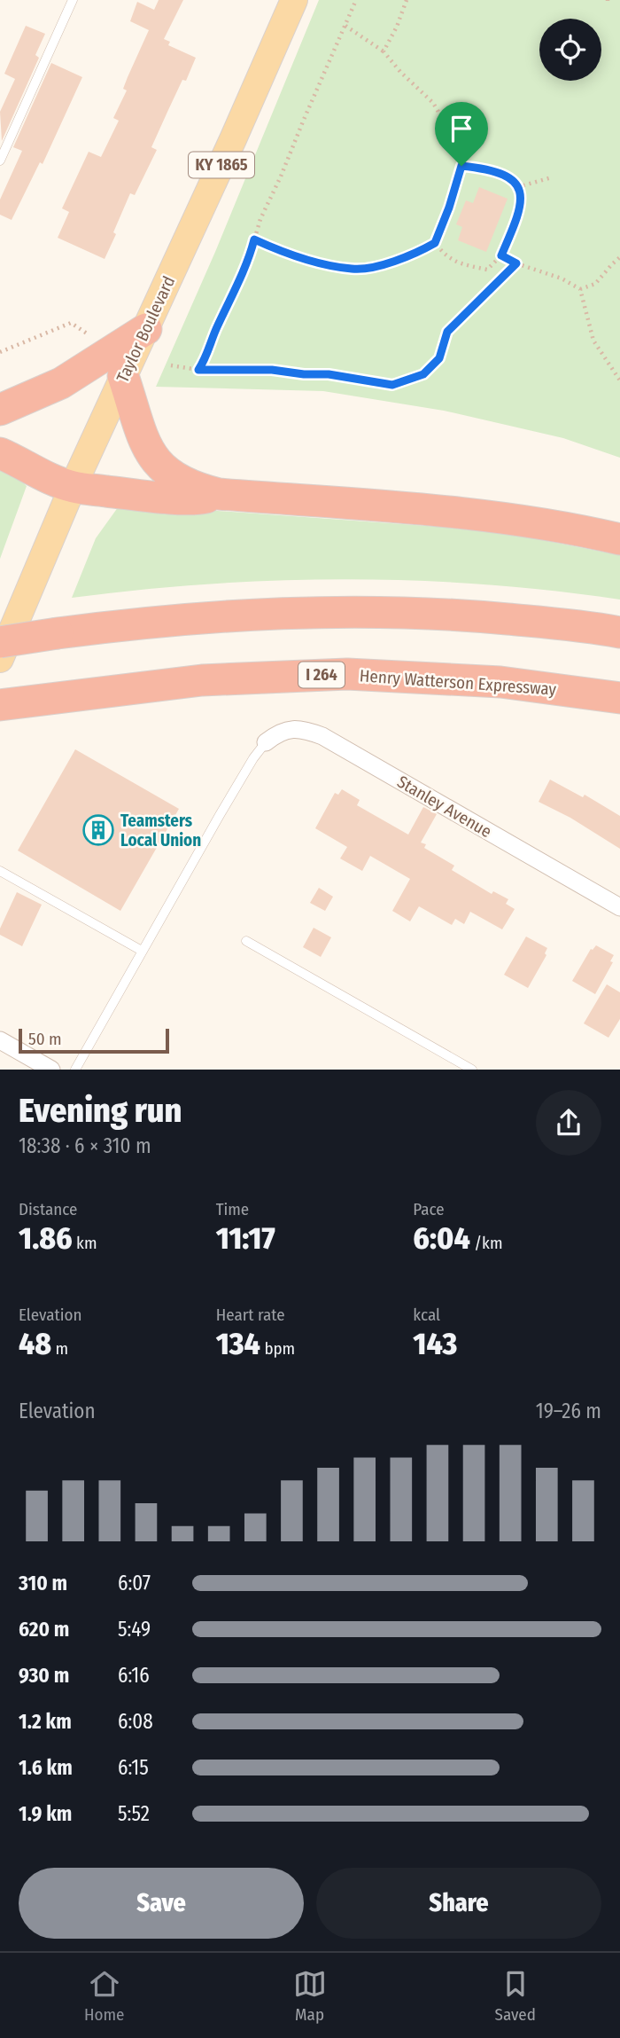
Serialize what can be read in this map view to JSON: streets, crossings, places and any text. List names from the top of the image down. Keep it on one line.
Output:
{"streets":{"highway":["I 264","Henry Watterson Expressway"],"main road":["KY 1865","Taylor Boulevard"],"street":["Stanley Avenue"]},"places":{"building":["Teamsters Local Union"]},"scale_bar":"50 m","page":{"scale":"50 m","heading":["Evening run","18:38 · 6 × 310 m"],"stats":[["Distance","1.86 km"],["Time","11:17"],["Pace","6:04 /km"],["Elevation","48 m"],["Heart rate","134 bpm"],["kcal","143"]],"chart":["Elevation","19–26 m"],"list":[{"name":"310 m","note":"6:07"},{"name":"620 m","note":"5:49"},{"name":"930 m","note":"6:16"},{"name":"1.2 km","note":"6:08"},{"name":"1.6 km","note":"6:15"},{"name":"1.9 km","note":"5:52"}],"buttons":["Save","Share"],"tabs":["Home","Map","Saved"]}}
